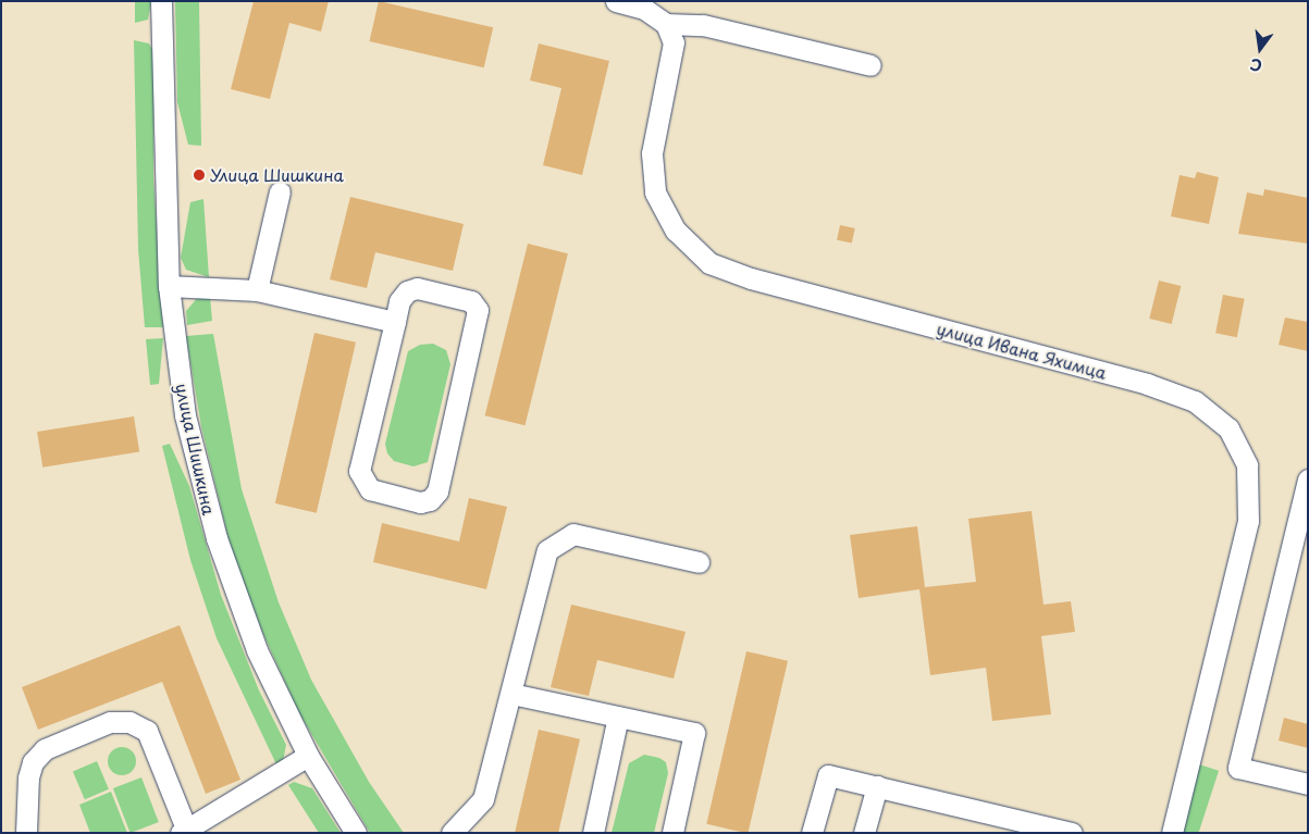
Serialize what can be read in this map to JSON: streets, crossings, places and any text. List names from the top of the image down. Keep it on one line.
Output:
{"streets":{"street":["улица Ивана Яхимца","улица Шишкина"]},"places":["Улица Шишкина"],"north":"bottom"}
